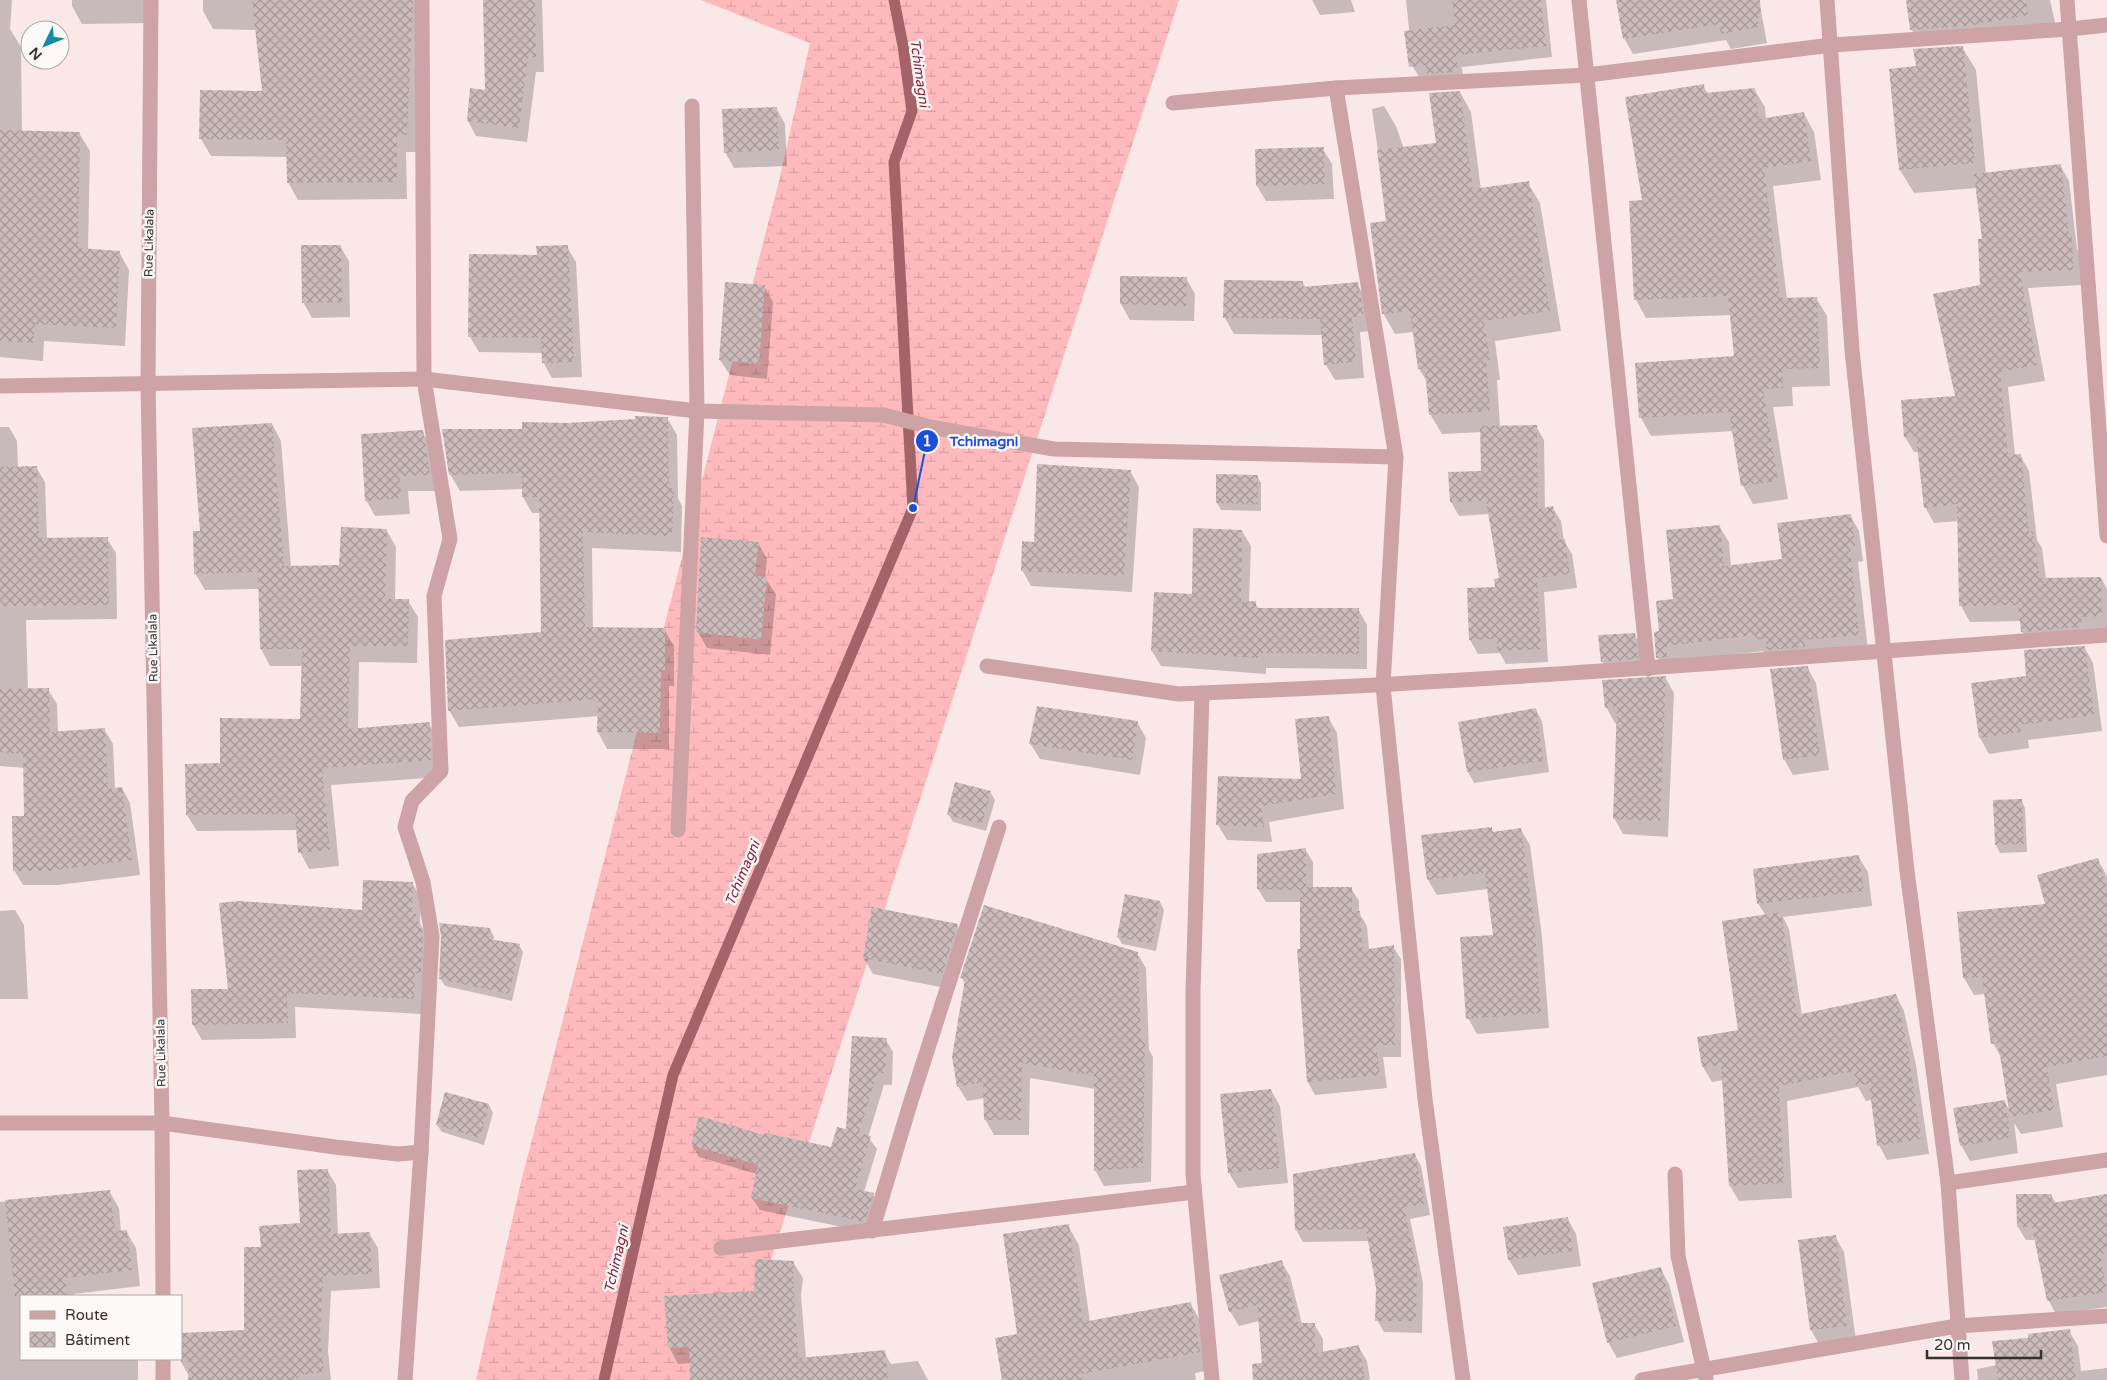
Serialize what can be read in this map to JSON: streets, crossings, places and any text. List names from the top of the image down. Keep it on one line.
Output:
{"streets":{"street":["Rue Likalala"]},"water":["Tchimagni"],"places":["Tchimagni"],"legend":["Route","Bâtiment"],"scale_bar":"20 m","north":"bottom left"}
